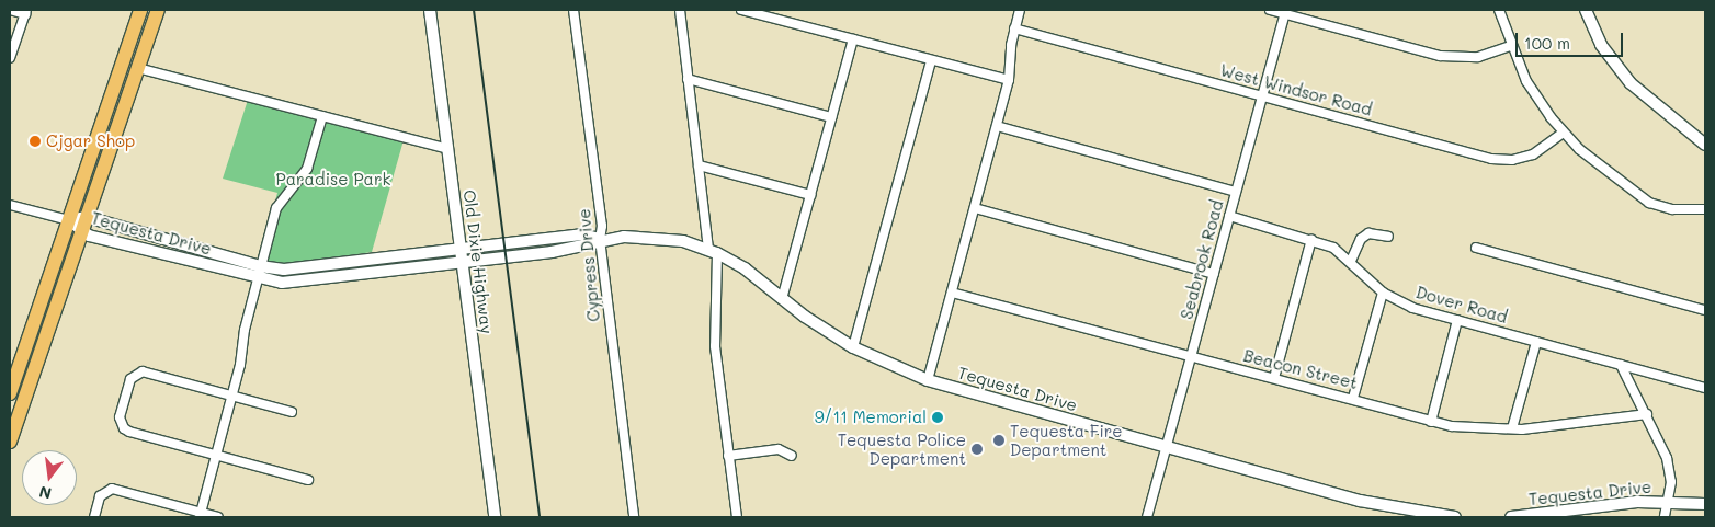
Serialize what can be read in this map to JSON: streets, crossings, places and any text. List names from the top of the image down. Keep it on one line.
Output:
{"streets":{"street":["West Windsor Road","Tequesta Drive","Seabrook Road","Old Dixie Highway","Cypress Drive","Dover Road","Beacon Street"]},"crossings":[["West Windsor Road","Seabrook Road"],["Tequesta Drive","Seabrook Road"],["Tequesta Drive","Old Dixie Highway"],["Tequesta Drive","Cypress Drive"],["Seabrook Road","Dover Road"],["Seabrook Road","Beacon Street"]],"parks":["Paradise Park"],"places":["Cjgar Shop","9/11 Memorial","Tequesta Fire Department","Tequesta Police Department"],"scale_bar":"100 m","north":"bottom"}
